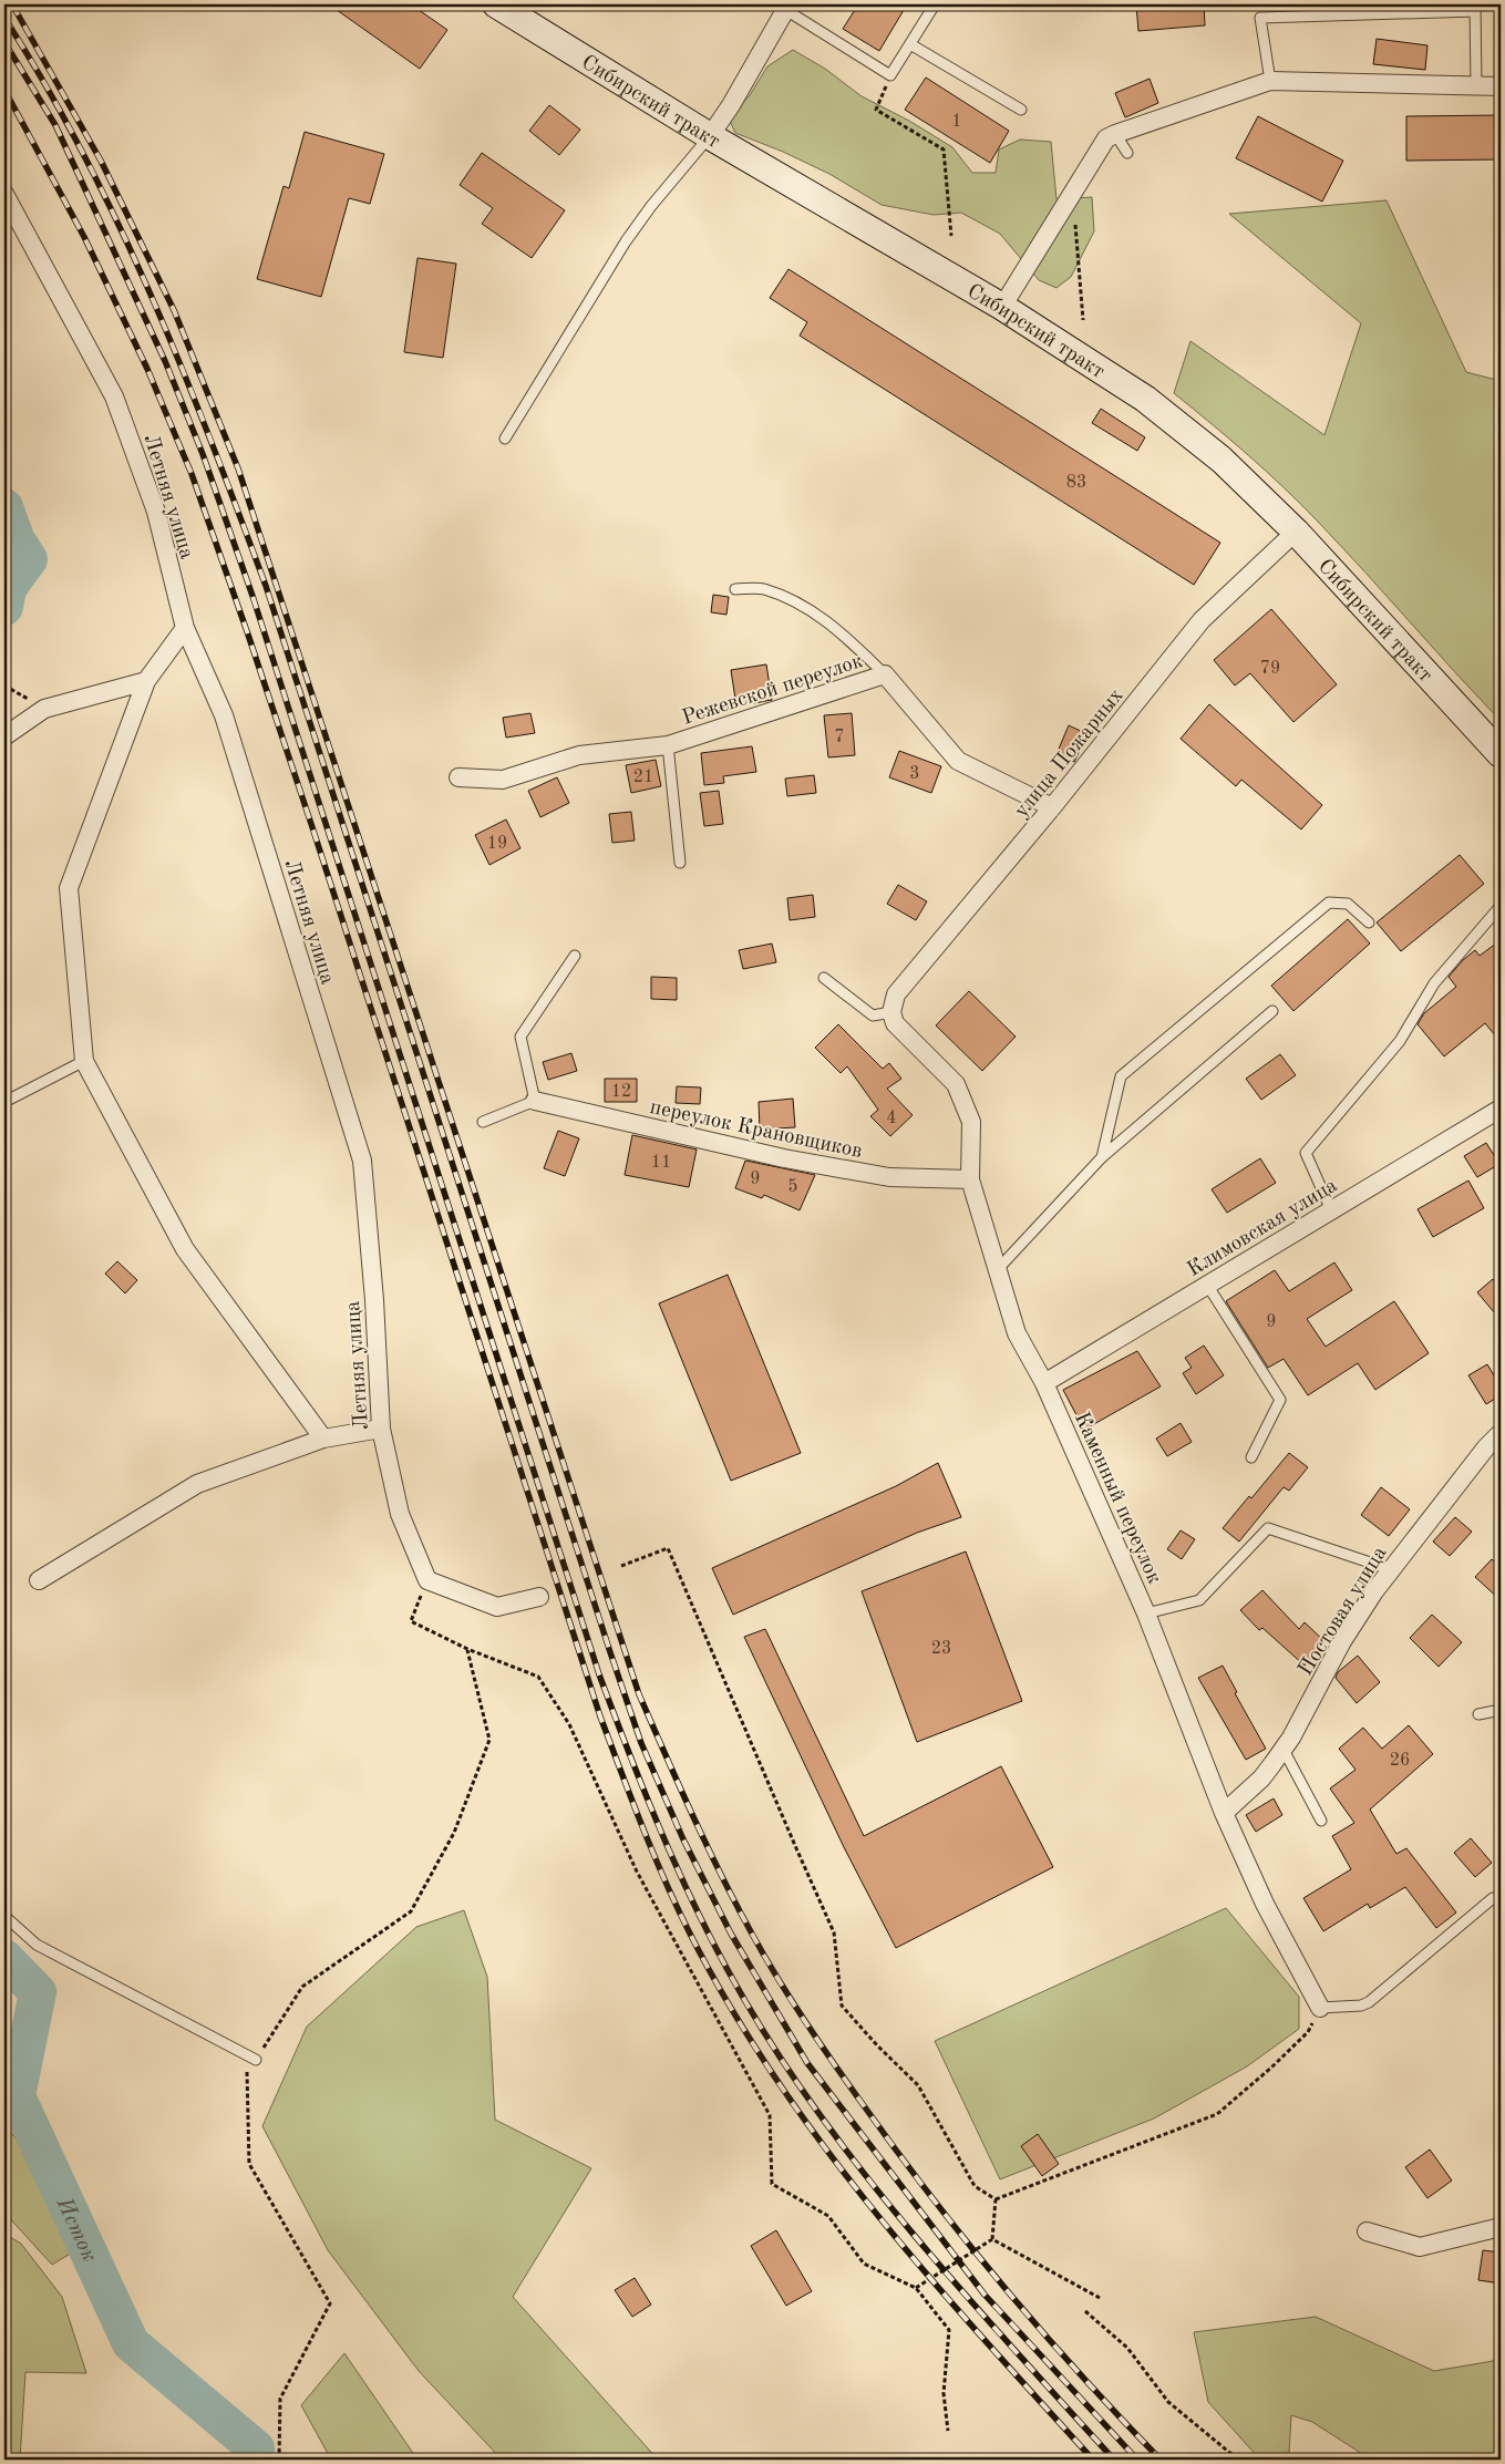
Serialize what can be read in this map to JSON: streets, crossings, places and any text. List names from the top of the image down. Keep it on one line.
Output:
{"streets":{"main road":["Сибирский тракт"],"street":["Летняя улица","Режевской переулок","улица Пожарных","переулок Крановщиков","Климовская улица","Каменный переулок","Постовая улица"]},"crossings":[["Сибирский тракт","улица Пожарных"],["Режевской переулок","улица Пожарных"],["улица Пожарных","Каменный переулок"],["переулок Крановщиков","Каменный переулок"],["Климовская улица","Каменный переулок"],["Каменный переулок","Постовая улица"]],"water":["Исток"],"house_numbers":["1","83","79","7","3","21","19","12","4","11","9","5","9","23","26"]}
